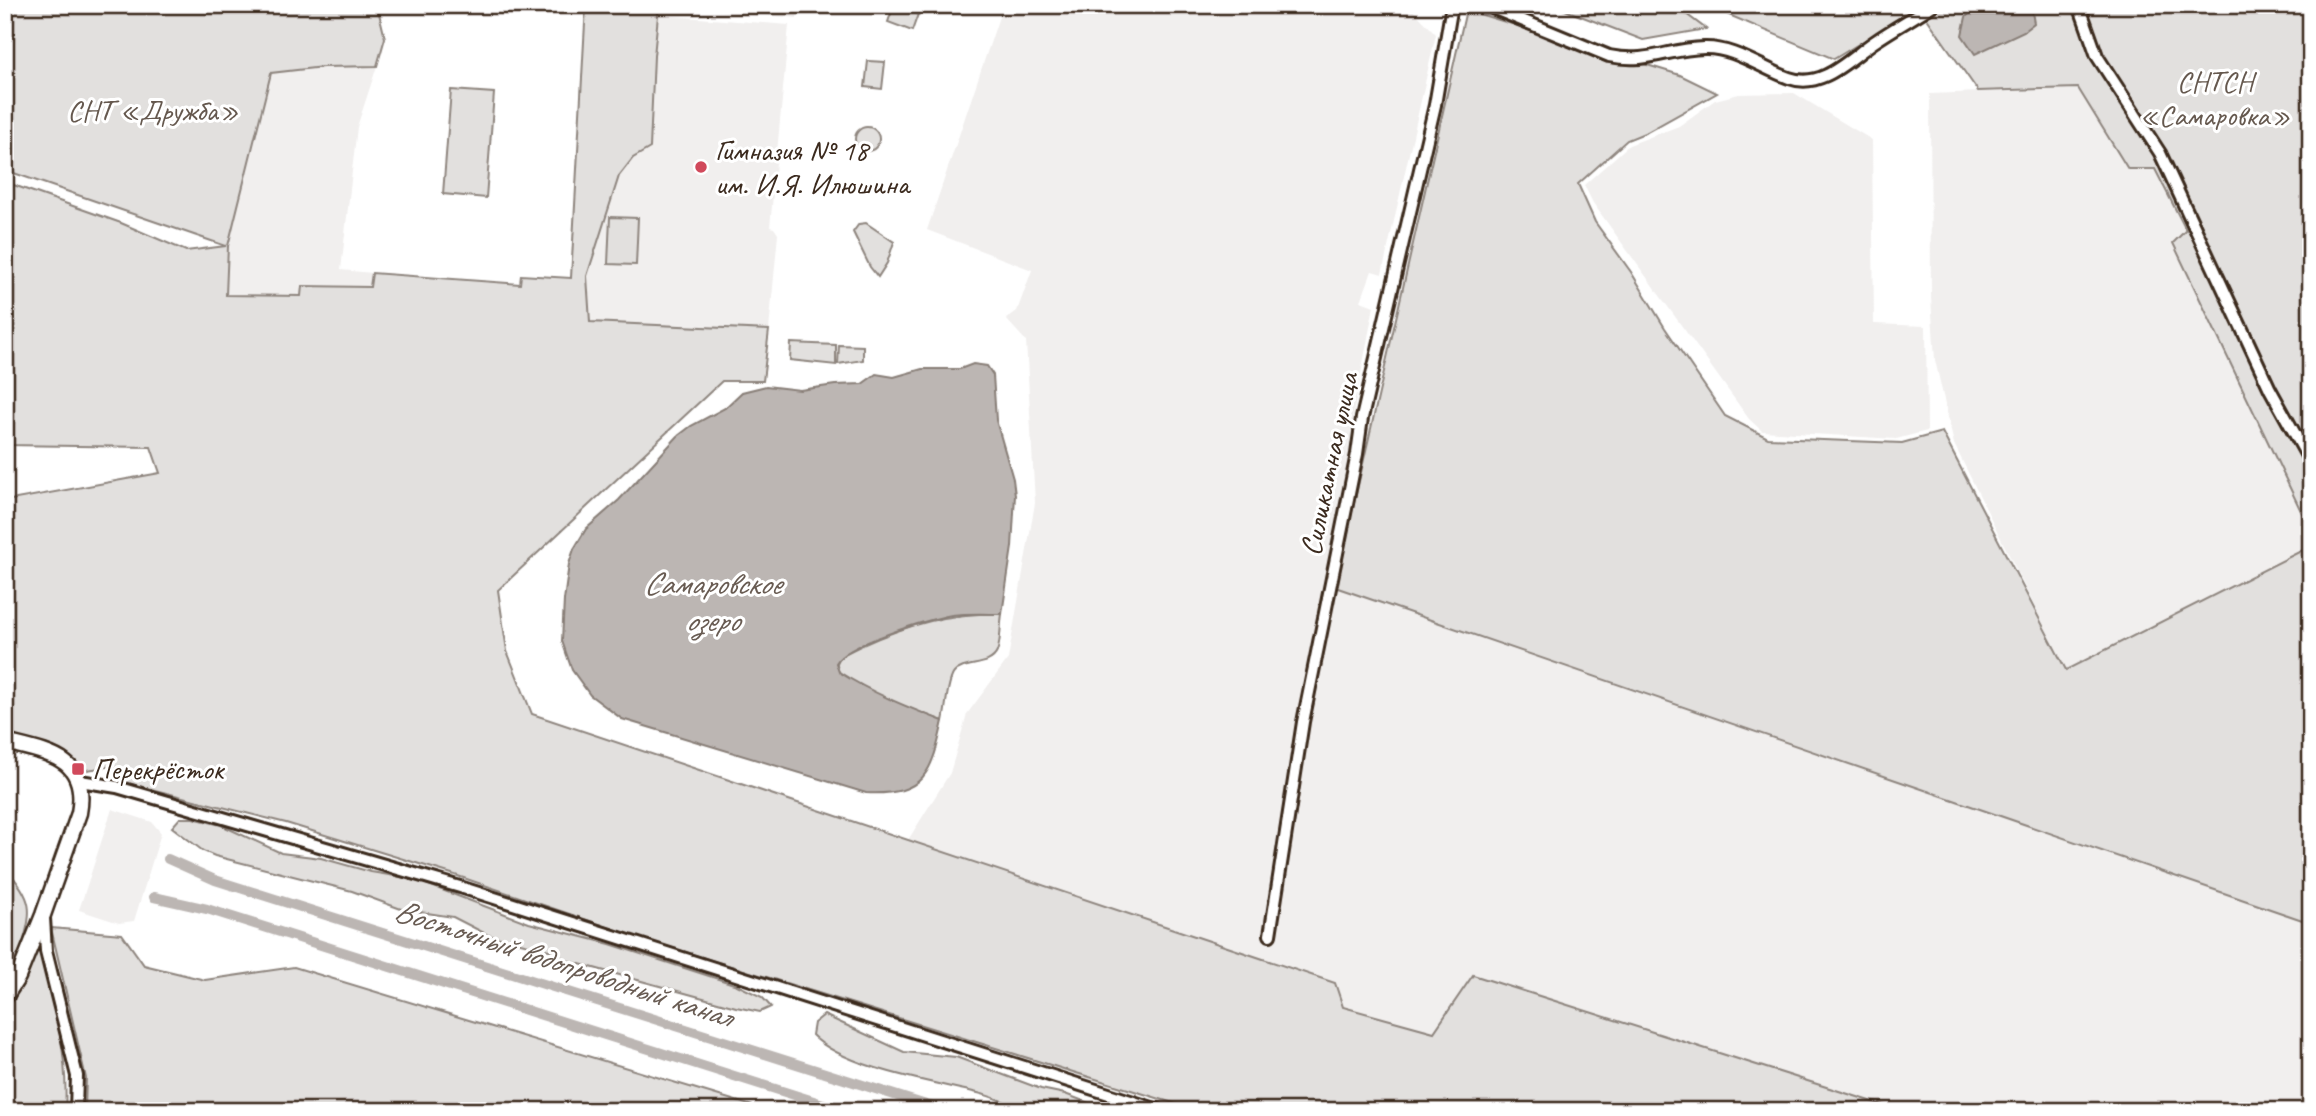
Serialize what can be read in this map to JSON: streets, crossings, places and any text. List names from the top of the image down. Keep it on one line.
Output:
{"streets":{"street":["Силикатная улица"]},"water":["Самаровское озеро","Восточный водопроводный канал"],"parks":["СНТСН «Самаровка»","СНТ «Дружба»"],"places":{"other":["Гимназия № 18 им. И.Я. Илюшина"],"transit":["Перекрёсток"]}}
